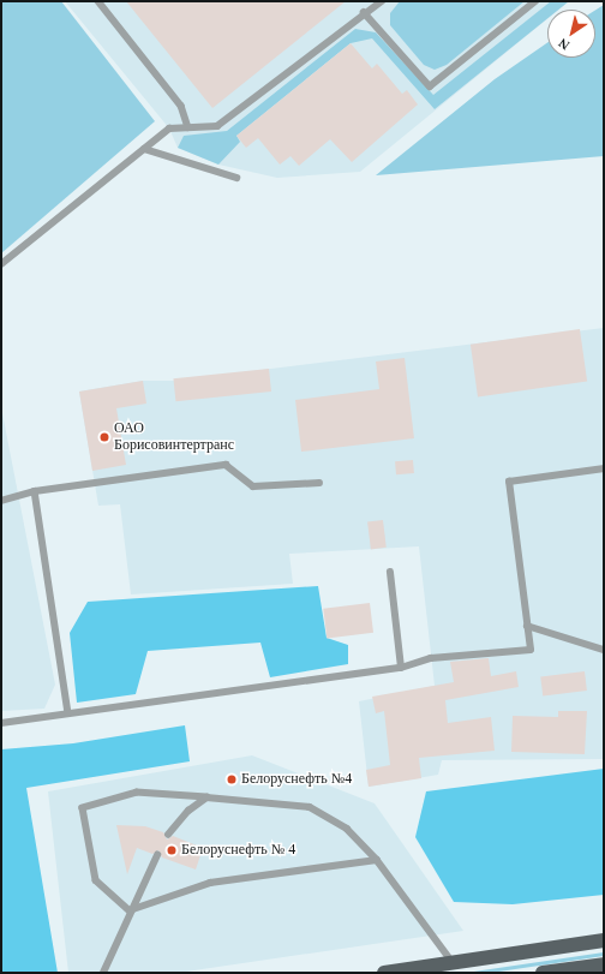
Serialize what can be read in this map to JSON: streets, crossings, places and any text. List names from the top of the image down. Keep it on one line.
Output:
{"places":["ОАО Борисовинтертранс","Белоруснефть №4","Белоруснефть № 4"],"north":"bottom left"}
